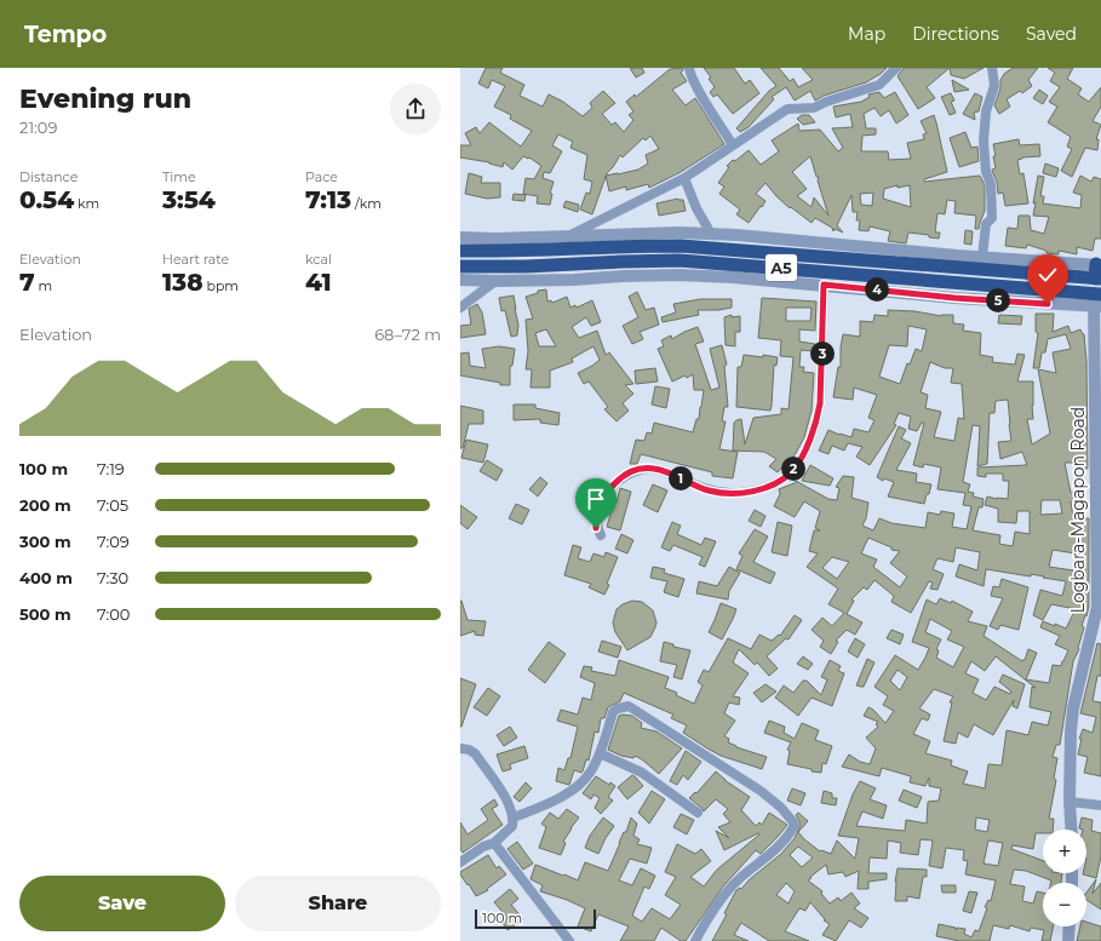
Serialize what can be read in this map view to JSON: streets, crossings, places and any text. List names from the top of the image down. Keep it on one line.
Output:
{"streets":{"highway":["A5"],"street":["Logbara-Magapon Road"]},"crossings":[["A5","Logbara-Magapon Road"]],"scale_bar":"100 m","page":{"header":"Tempo","nav":["Map","Directions","Saved"],"heading":["Evening run","21:09"],"stats":[["Distance","0.54 km"],["Time","3:54"],["Pace","7:13 /km"],["Elevation","7 m"],["Heart rate","138 bpm"],["kcal","41"]],"pins":["4","5","3","2","1"],"chart":["Elevation","68–72 m"],"list":[{"name":"100 m","note":"7:19"},{"name":"200 m","note":"7:05"},{"name":"300 m","note":"7:09"},{"name":"400 m","note":"7:30"},{"name":"500 m","note":"7:00"}],"map_buttons":["+","−"],"buttons":["Save","Share"],"scale":"100 m"}}
